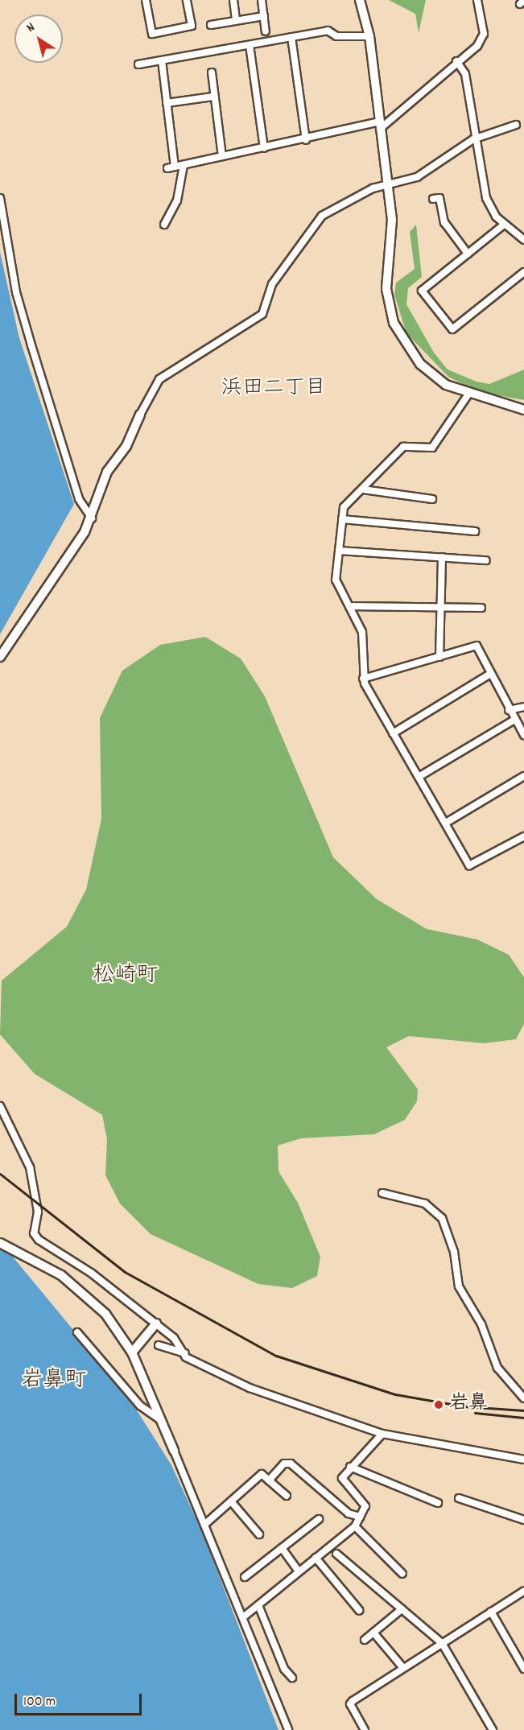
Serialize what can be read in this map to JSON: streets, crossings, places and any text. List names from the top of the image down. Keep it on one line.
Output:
{"districts":["浜田二丁目","松崎町","岩鼻町"],"places":["岩鼻"],"scale_bar":"100 m","north":"top left"}
